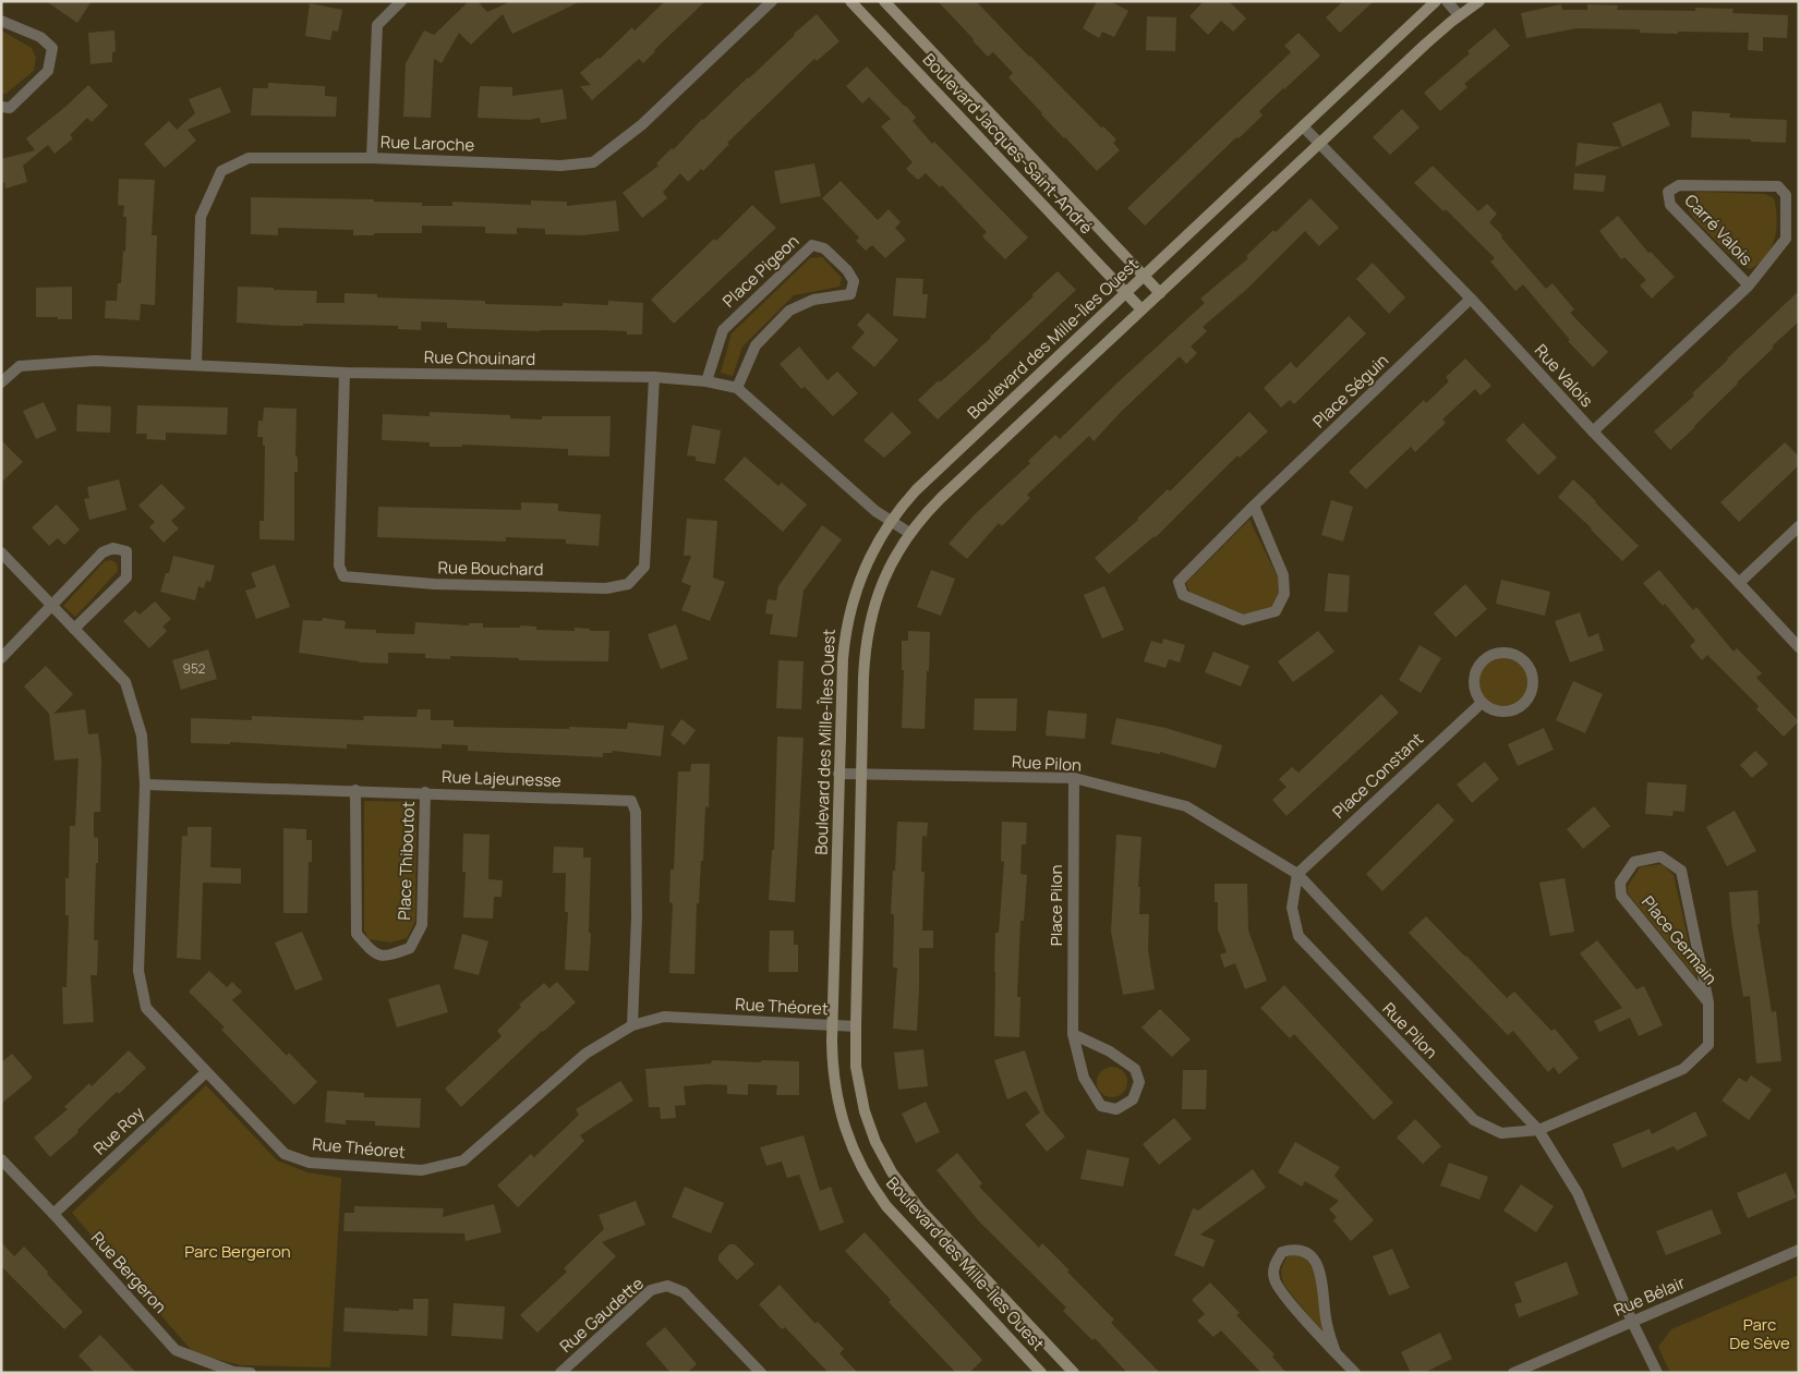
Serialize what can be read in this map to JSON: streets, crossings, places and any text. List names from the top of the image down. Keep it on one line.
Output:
{"streets":{"street":["Rue Laroche","Boulevard Jacques-Saint-André","Carré Valois","Place Pigeon","Boulevard des Mille-Îles Ouest","Rue Chouinard","Rue Valois","Place Séguin","Rue Bouchard","Rue Pilon","Place Constant","Rue Lajeunesse","Place Thiboutot","Place Pilon","Place Germain","Rue Théoret","Rue Roy","Rue Bergeron","Rue Bélair","Rue Gaudette"]},"crossings":[["Rue Laroche","Rue Chouinard"],["Boulevard Jacques-Saint-André","Boulevard des Mille-Îles Ouest"],["Carré Valois","Rue Valois"],["Place Pigeon","Rue Chouinard"],["Boulevard des Mille-Îles Ouest","Rue Chouinard"],["Boulevard des Mille-Îles Ouest","Rue Valois"],["Boulevard des Mille-Îles Ouest","Rue Pilon"],["Boulevard des Mille-Îles Ouest","Rue Théoret"],["Rue Chouinard","Rue Bouchard"],["Rue Valois","Place Séguin"],["Rue Pilon","Place Constant"],["Rue Pilon","Place Pilon"],["Rue Pilon","Place Germain"],["Rue Pilon","Rue Bélair"],["Rue Lajeunesse","Place Thiboutot"],["Rue Lajeunesse","Rue Théoret"],["Rue Théoret","Rue Roy"],["Rue Roy","Rue Bergeron"]],"parks":["Parc Bergeron","Parc De Sève"],"house_numbers":["952"]}
